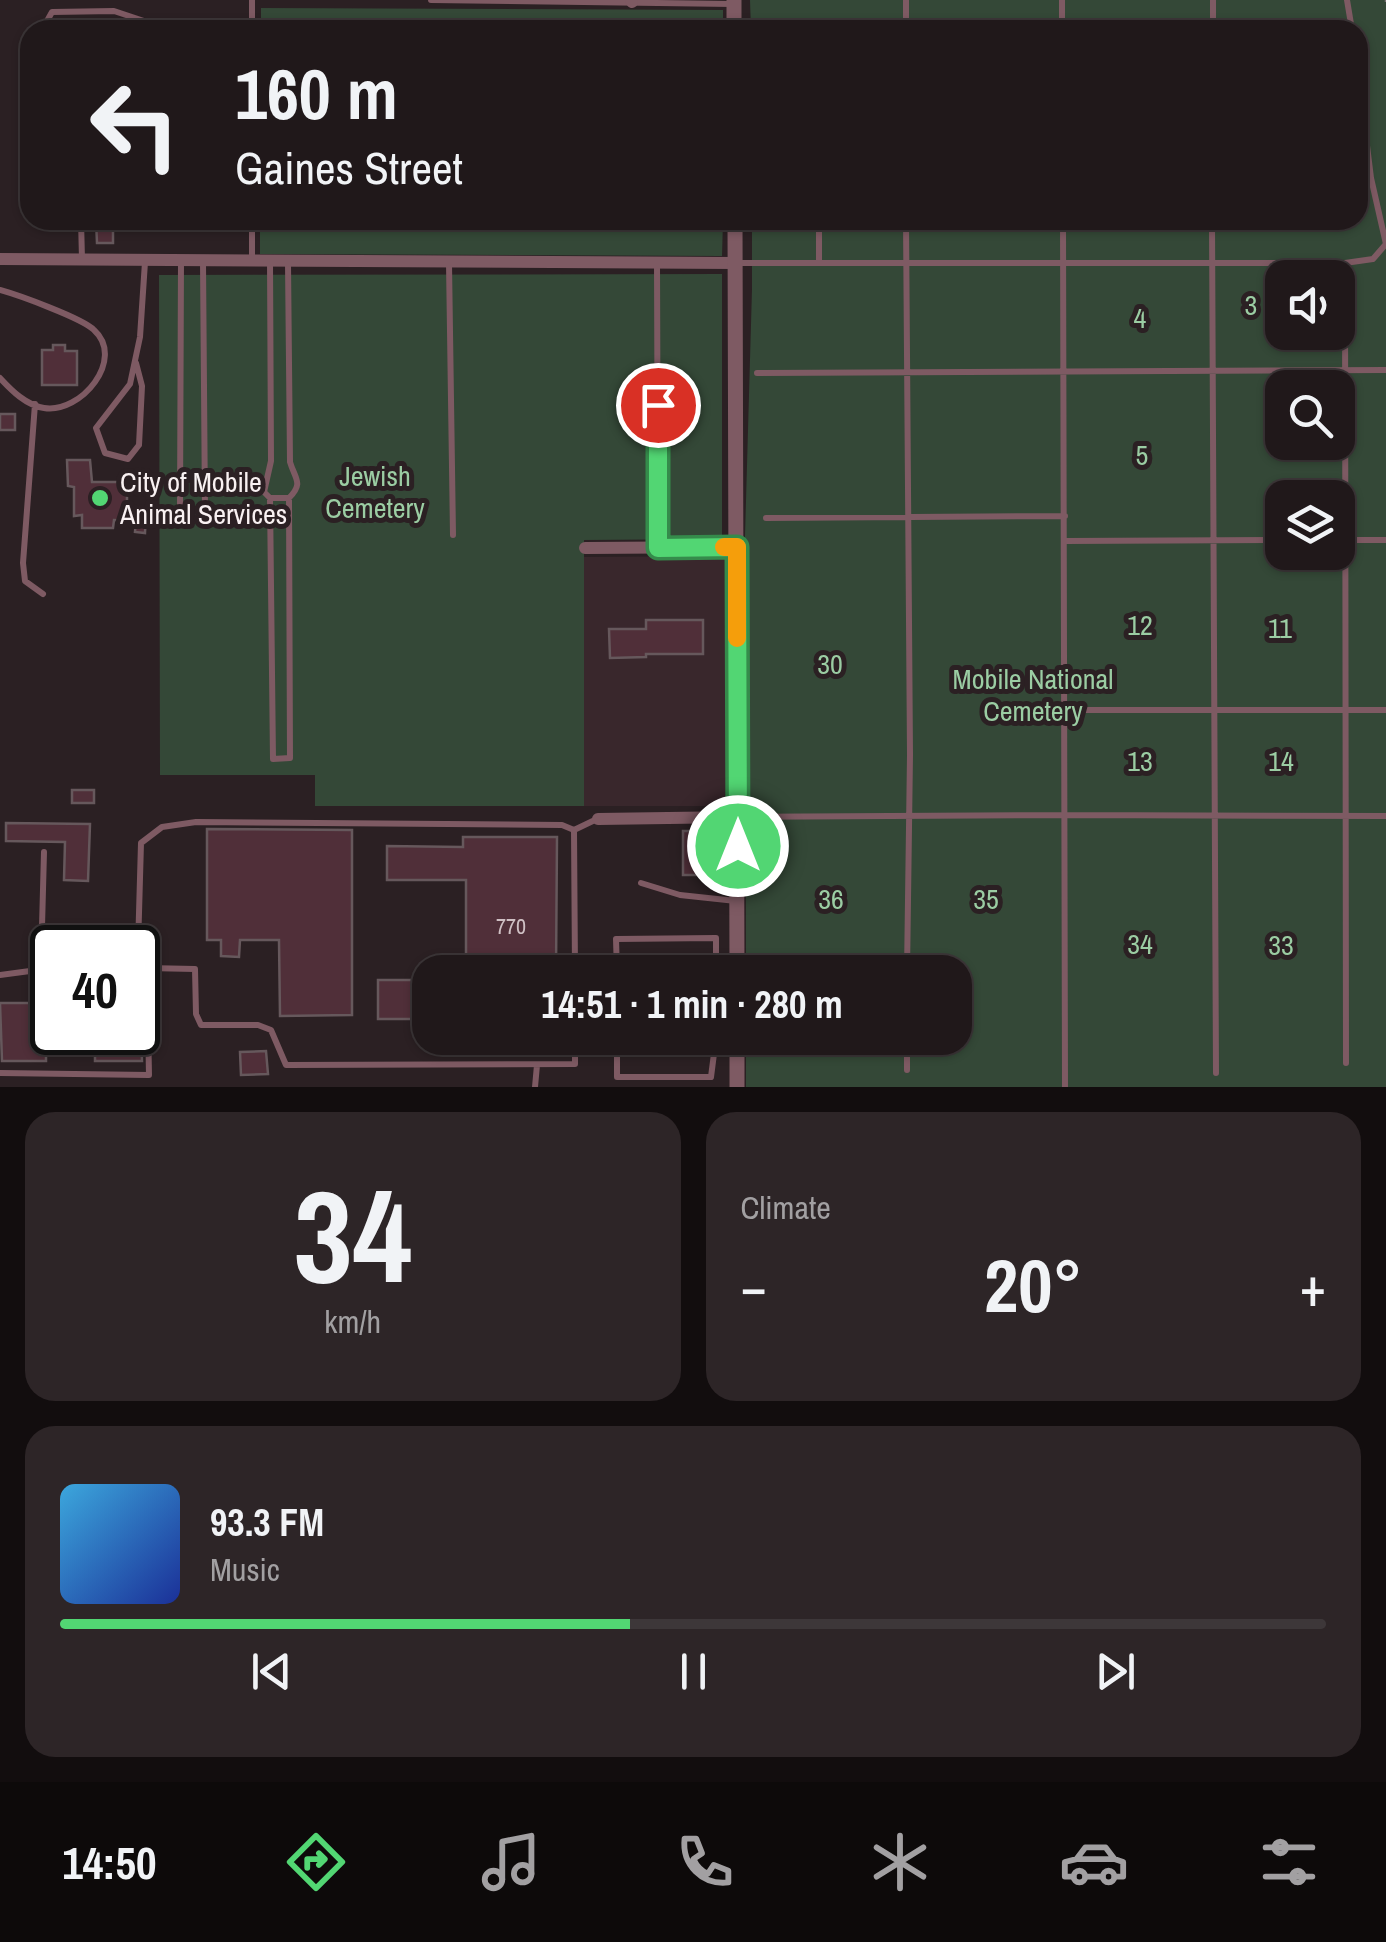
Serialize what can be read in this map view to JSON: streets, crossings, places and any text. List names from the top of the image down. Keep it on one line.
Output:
{"parks":["3","4","5","Jewish Cemetery","12","11","30","Mobile National Cemetery","13","14","36","35","34","33"],"places":["City of Mobile Animal Services"],"house_numbers":["770"],"page":{"turn":["160 m","Gaines Street"],"limit":"40","trip":"14:51 · 1 min · 280 m","tile":[["34","km/h"],"Climate"],"heat":["−","20°","+"],"song":["93.3 FM","Music"],"tabs":"14:50"}}
